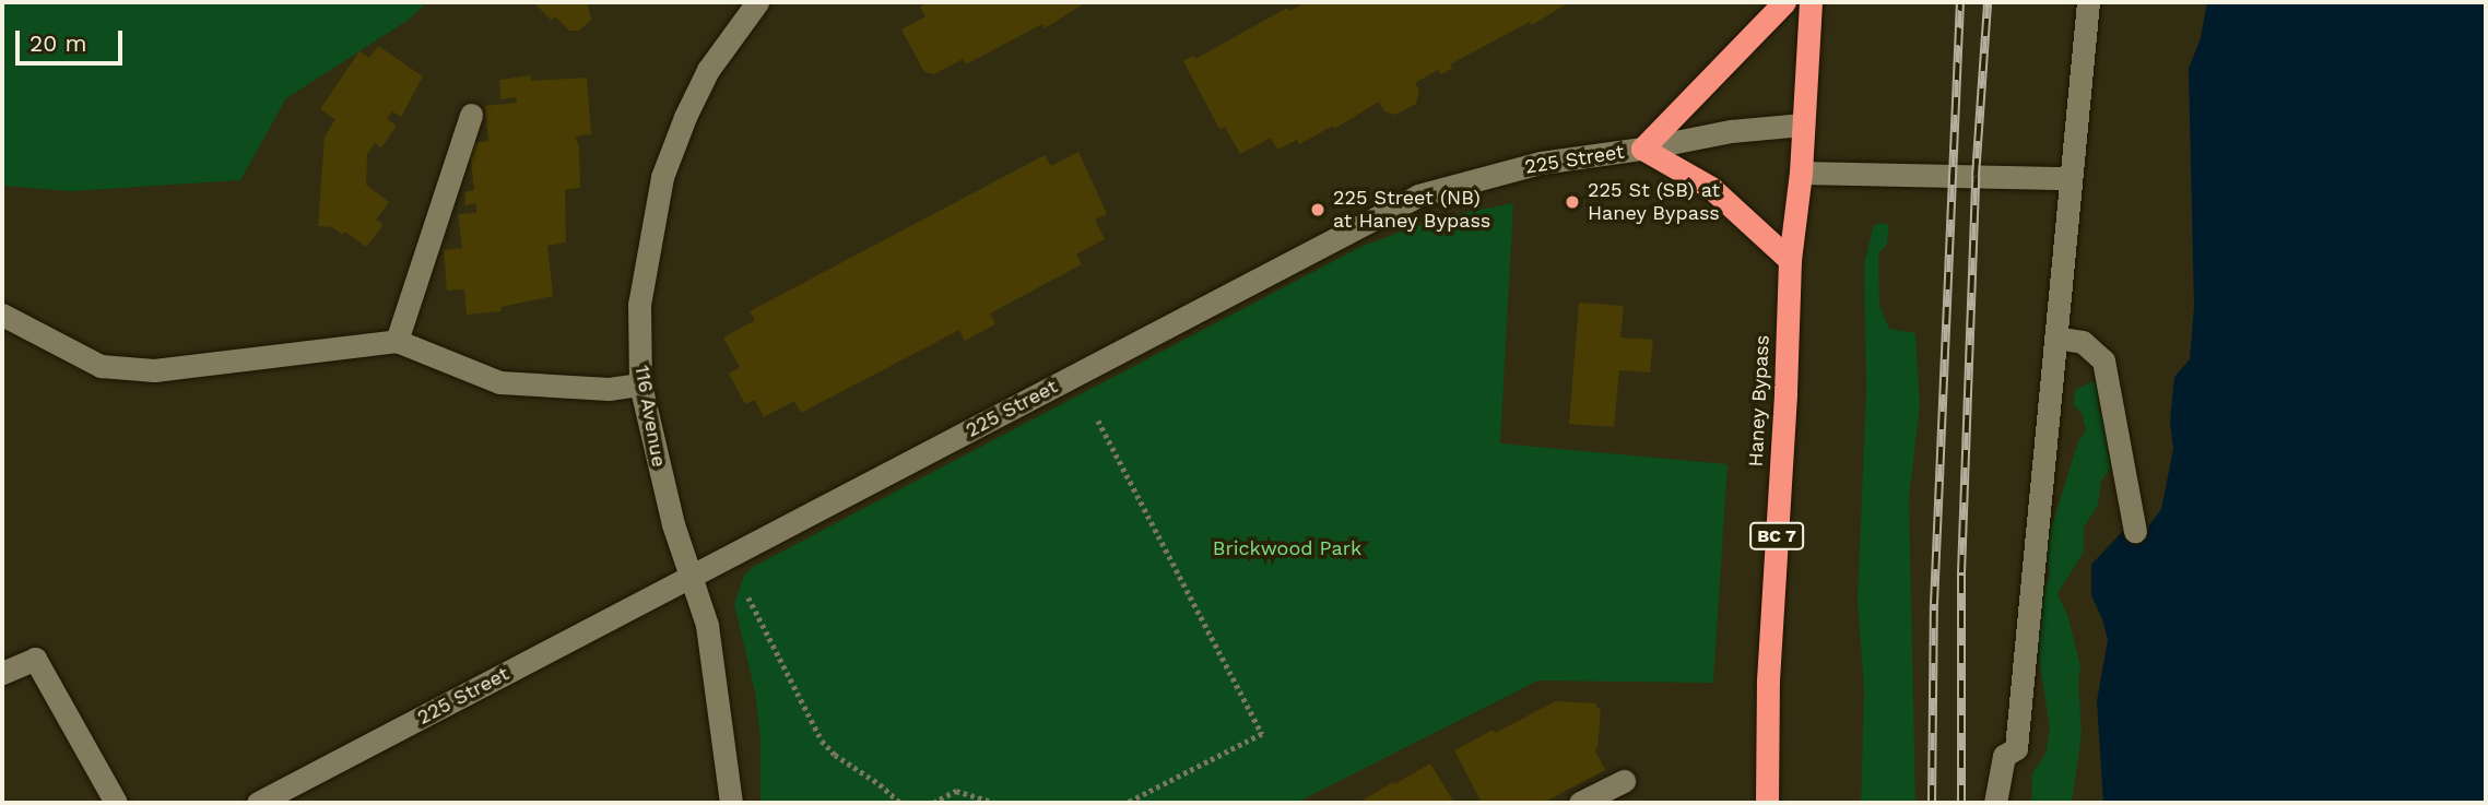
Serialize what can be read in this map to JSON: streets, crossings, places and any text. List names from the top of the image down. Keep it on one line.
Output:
{"streets":{"highway":["Haney Bypass","BC 7"],"street":["225 Street","116 Avenue"]},"crossings":[["225 Street","Haney Bypass"],["225 Street","116 Avenue"]],"parks":["Brickwood Park"],"places":["225 St (SB) at Haney Bypass","225 Street (NB) at Haney Bypass"],"scale_bar":"20 m"}
